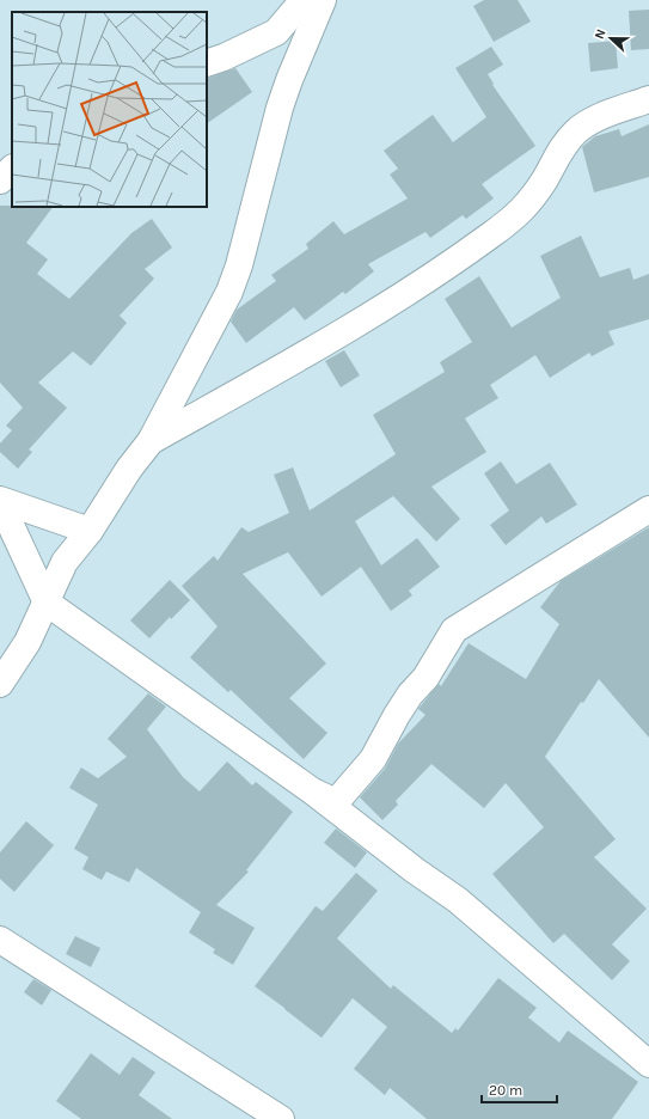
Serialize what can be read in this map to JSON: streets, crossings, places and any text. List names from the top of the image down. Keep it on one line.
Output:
{"scale_bar":"20 m","north":"left"}
